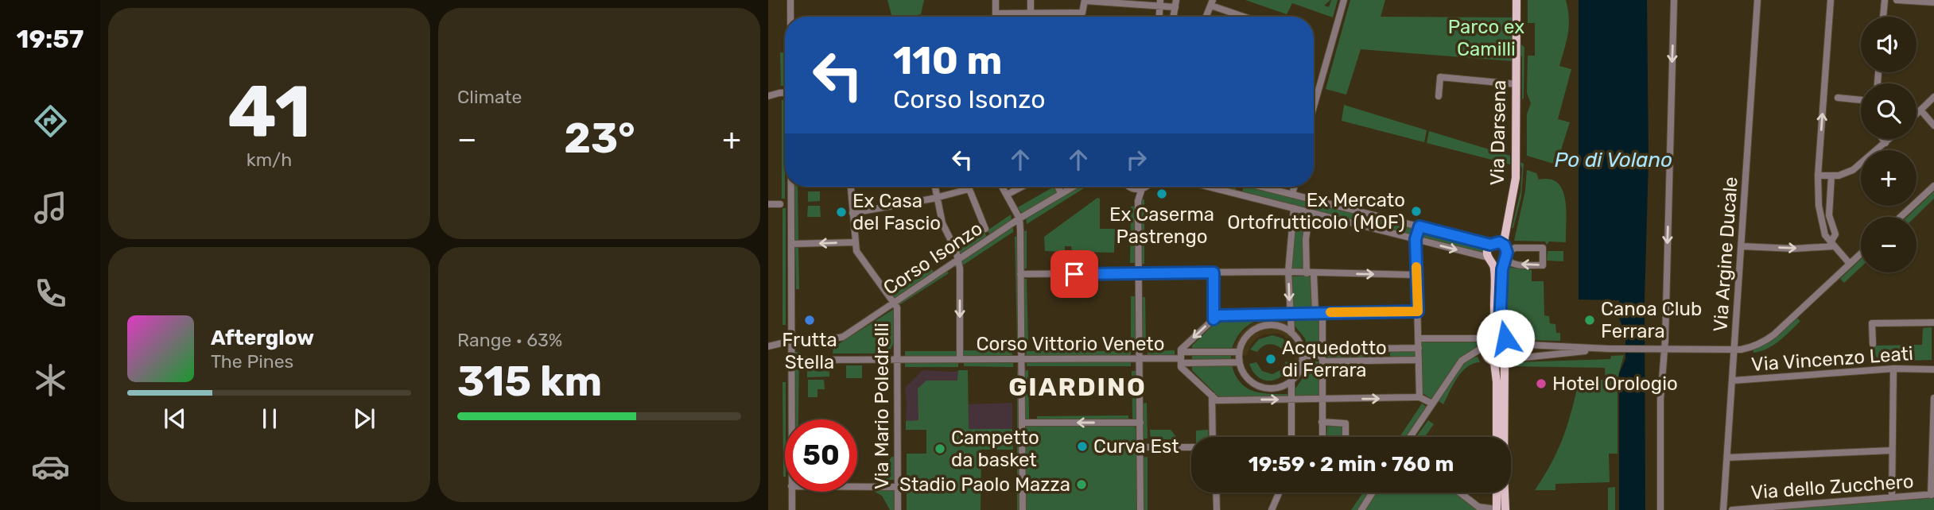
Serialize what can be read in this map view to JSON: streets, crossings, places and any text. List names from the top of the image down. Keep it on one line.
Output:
{"streets":{"main road":["Via Darsena"],"street":["Via Argine Ducale","Corso Isonzo","Corso Vittorio Veneto","Via Vincenzo Leati","Via Mario Poledrelli","Via dello Zucchero"]},"crossings":[["Via Argine Ducale","Via Vincenzo Leati"],["Corso Isonzo","Corso Vittorio Veneto"],["Corso Isonzo","Via Mario Poledrelli"],["Corso Vittorio Veneto","Via Mario Poledrelli"]],"districts":["GIARDINO"],"water":["Po di Volano"],"parks":["Parco ex Camilli"],"places":["Ex Caserma Pastrengo","Ex Mercato Ortofrutticolo (MOF)","Ex Casa del Fascio","Frutta Stella","Canoa Club Ferrara","Acquedotto di Ferrara","Hotel Orologio","Curva Est","Campetto da basket","Stadio Paolo Mazza"],"page":{"tabs":"19:57","tile":[["41","km/h"],"Climate",["Range · 63%","315 km"]],"map_buttons":["+","−"],"turn":["110 m","Corso Isonzo"],"heat":["−","23°","+"],"song":["Afterglow","The Pines"],"limit":"50","trip":"19:59 · 2 min · 760 m"}}
